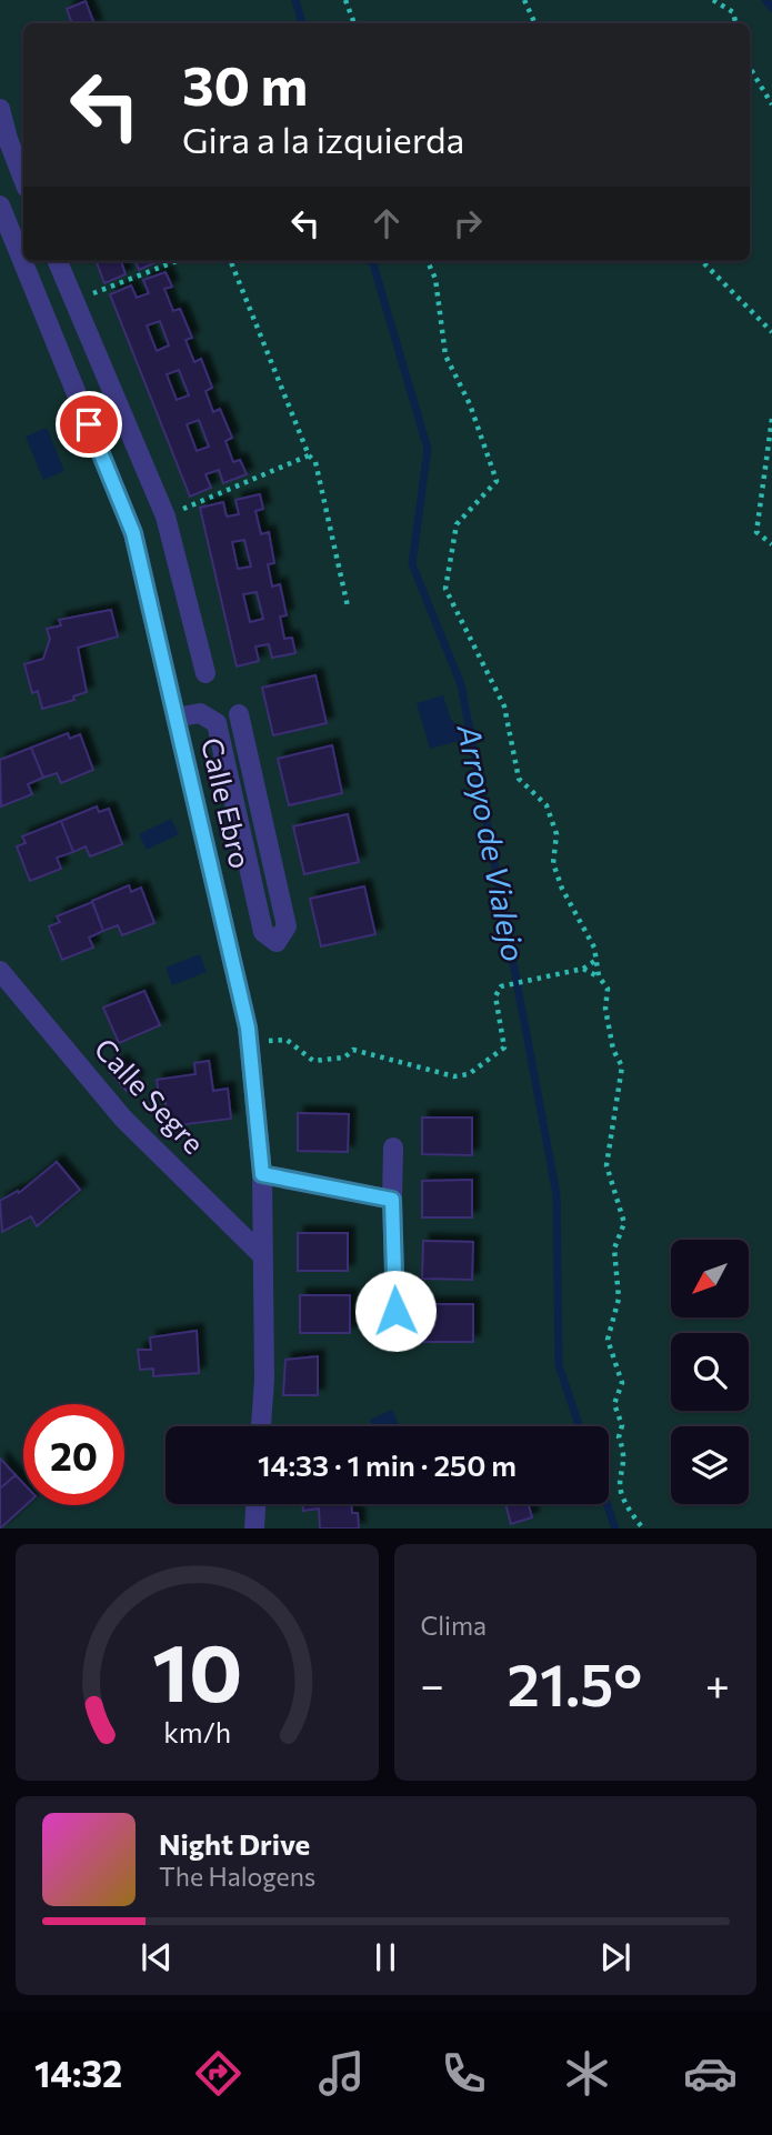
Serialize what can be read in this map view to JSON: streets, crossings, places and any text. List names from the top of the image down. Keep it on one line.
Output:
{"streets":{"street":["Calle Ebro","Calle Segre"]},"crossings":[["Calle Ebro","Calle Segre"]],"water":["Arroyo de Vialejo"],"north":"bottom left","page":{"turn":["30 m","Gira a la izquierda"],"limit":"20","trip":"14:33 · 1 min · 250 m","tile":"Clima","heat":["−","21.5°","+"],"song":["Night Drive","The Halogens"],"tabs":"14:32","gauge":["10","km/h"]}}
